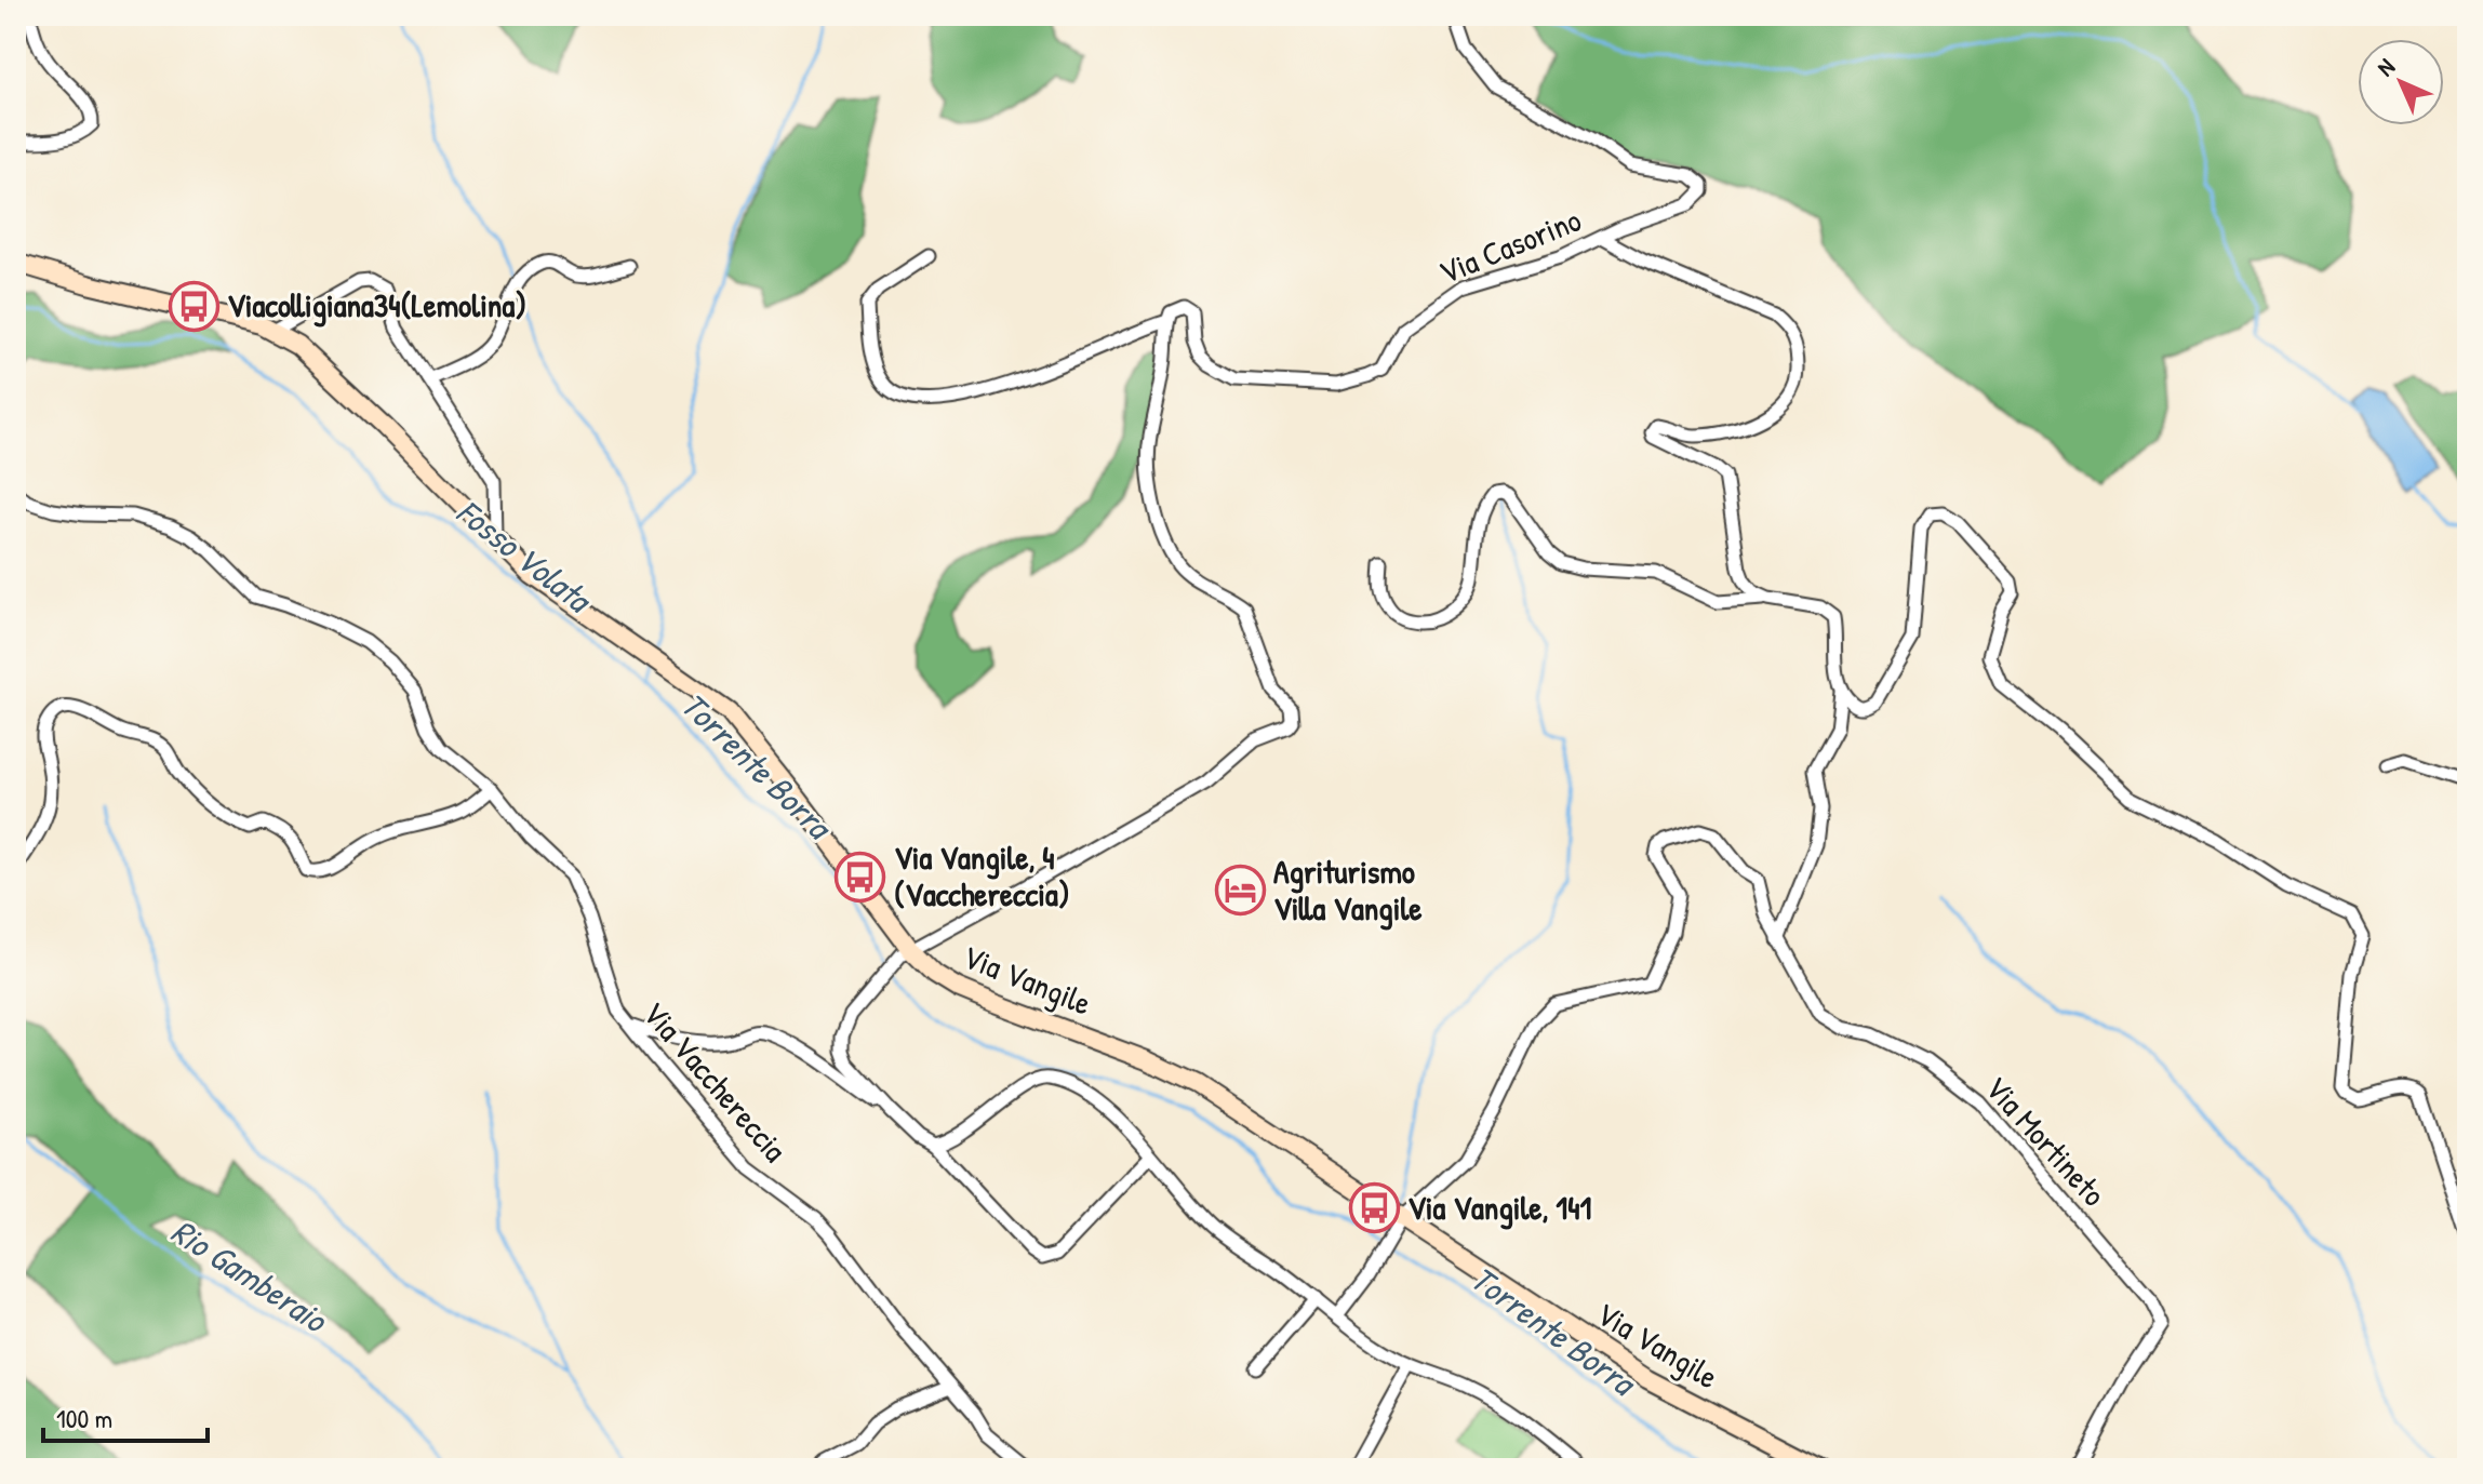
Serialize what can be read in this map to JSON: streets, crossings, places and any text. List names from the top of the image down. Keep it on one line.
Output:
{"streets":{"street":["Via Casorino","Via Vangile","Via Vacchereccia","Via Mortineto"]},"crossings":[["Via Vangile","Via Mortineto"]],"water":["Fosso Volata","Torrente Borra","Rio Gamberaio"],"places":{"bus stop":["Viacolligiana34(Lemolina)","Via Vangile, 4 (Vacchereccia)","Via Vangile, 141"],"hotel":["Agriturismo Villa Vangile"]},"scale_bar":"100 m","north":"top left"}
